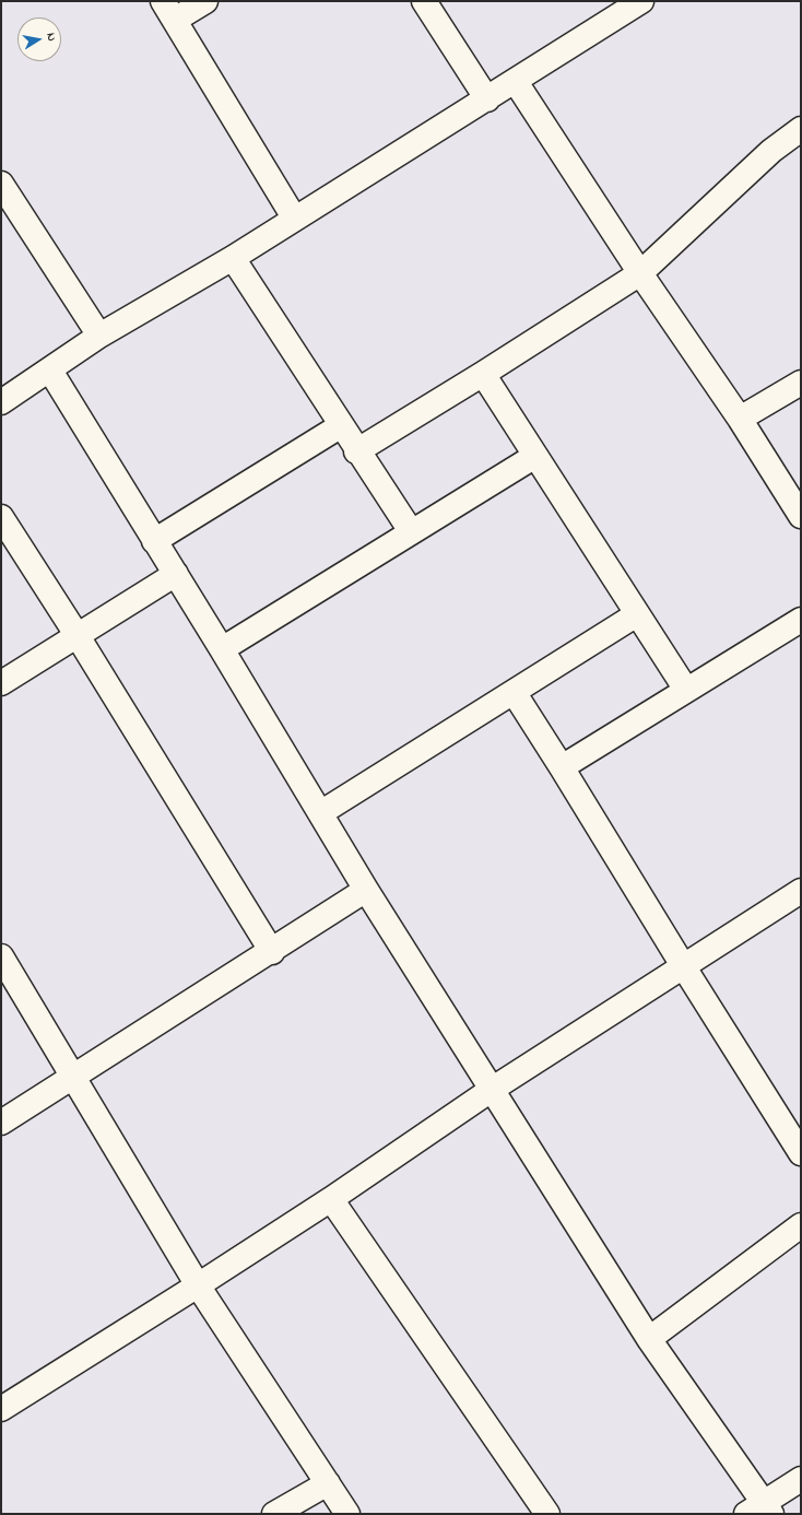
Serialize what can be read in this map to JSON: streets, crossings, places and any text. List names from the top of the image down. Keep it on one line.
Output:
{"north":"right"}
